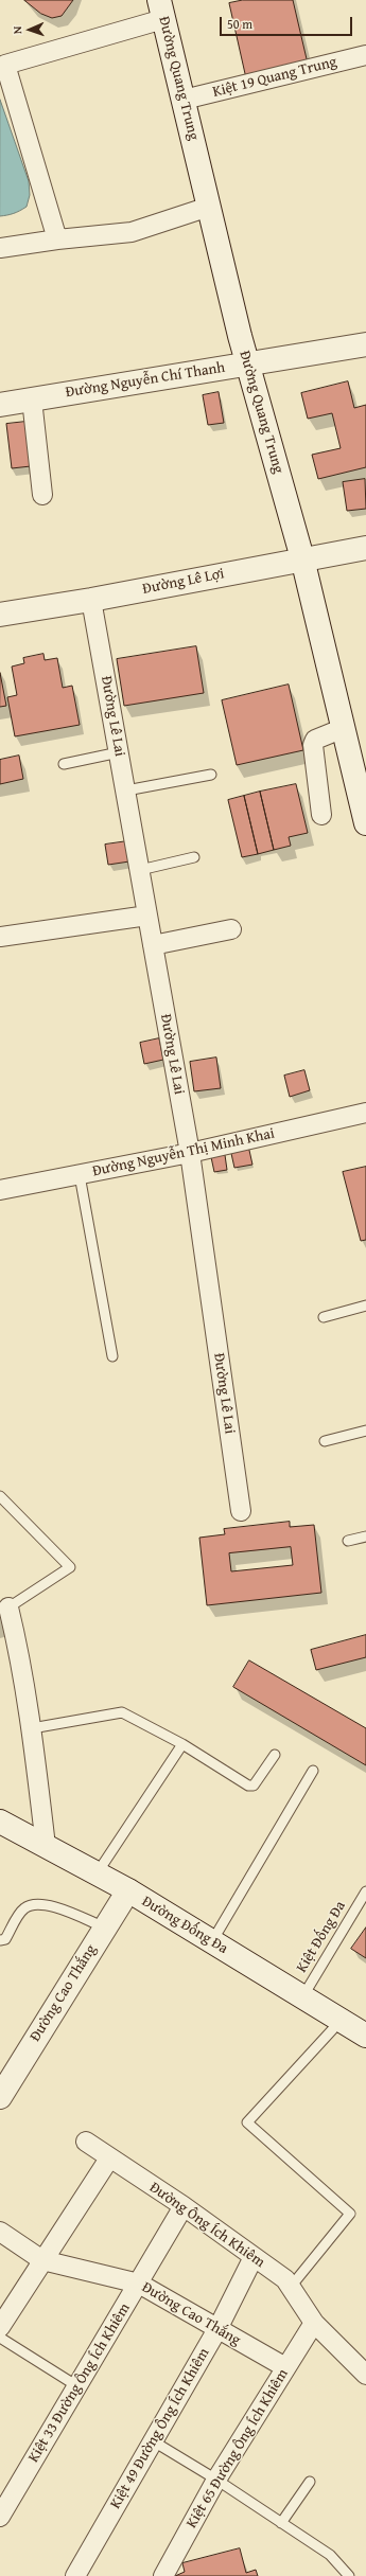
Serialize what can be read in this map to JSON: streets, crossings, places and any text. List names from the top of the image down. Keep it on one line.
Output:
{"streets":{"main road":["Đường Quang Trung","Đường Nguyễn Chí Thanh","Đường Lê Lợi","Đường Đống Đa","Đường Cao Thắng"],"street":["Kiệt 19 Quang Trung","Đường Lê Lai","Đường Nguyễn Thị Minh Khai","Đường Ông Ích Khiêm","Kiệt 33 Đường Ông Ích Khiêm","Kiệt 49 Đường Ông Ích Khiêm","Kiệt 65 Đường Ông Ích Khiêm"],"lane":["Kiệt Đống Đa"]},"crossings":[["Kiệt 19 Quang Trung","Đường Quang Trung"],["Đường Quang Trung","Đường Nguyễn Chí Thanh"],["Đường Quang Trung","Đường Lê Lợi"],["Đường Lê Lợi","Đường Lê Lai"],["Đường Lê Lai","Đường Nguyễn Thị Minh Khai"],["Đường Đống Đa","Kiệt Đống Đa"],["Đường Đống Đa","Đường Cao Thắng"],["Đường Cao Thắng","Kiệt 33 Đường Ông Ích Khiêm"],["Đường Cao Thắng","Kiệt 49 Đường Ông Ích Khiêm"],["Đường Cao Thắng","Kiệt 65 Đường Ông Ích Khiêm"],["Đường Ông Ích Khiêm","Kiệt 33 Đường Ông Ích Khiêm"],["Đường Ông Ích Khiêm","Kiệt 49 Đường Ông Ích Khiêm"],["Đường Ông Ích Khiêm","Kiệt 65 Đường Ông Ích Khiêm"]],"scale_bar":"50 m","north":"left"}
